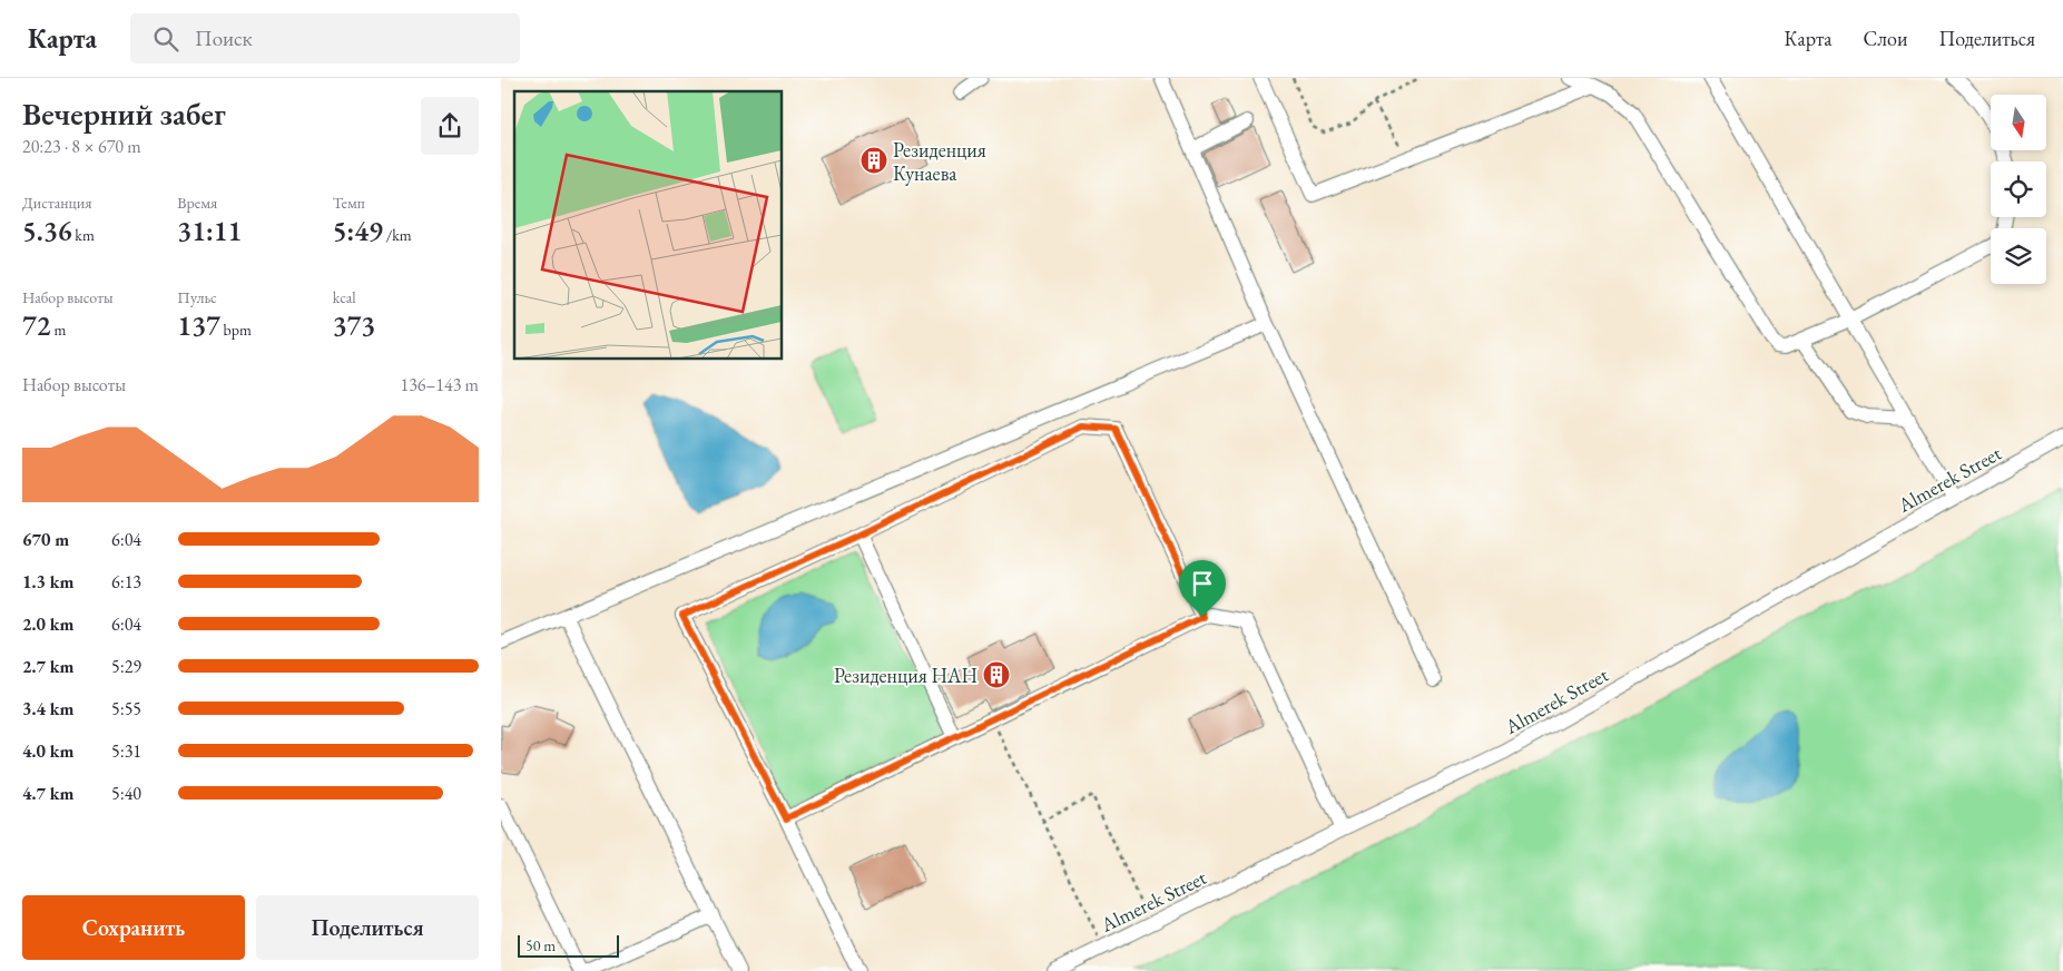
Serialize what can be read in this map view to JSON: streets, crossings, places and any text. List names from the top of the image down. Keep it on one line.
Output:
{"streets":{"street":["Almerek Street"]},"places":{"building":["Резиденция Кунаева","Резиденция НАН"]},"scale_bar":"50 m","north":"bottom","page":{"header":"Карта","search":"Поиск","nav":["Карта","Слои","Поделиться"],"heading":["Вечерний забег","20:23 · 8 × 670 m"],"stats":[["Дистанция","5.36 km"],["Время","31:11"],["Темп","5:49 /km"],["Набор высоты","72 m"],["Пульс","137 bpm"],["kcal","373"]],"chart":["Набор высоты","136–143 m"],"list":[{"name":"670 m","note":"6:04"},{"name":"1.3 km","note":"6:13"},{"name":"2.0 km","note":"6:04"},{"name":"2.7 km","note":"5:29"},{"name":"3.4 km","note":"5:55"},{"name":"4.0 km","note":"5:31"},{"name":"4.7 km","note":"5:40"}],"buttons":["Сохранить","Поделиться"],"scale":"50 m"}}
